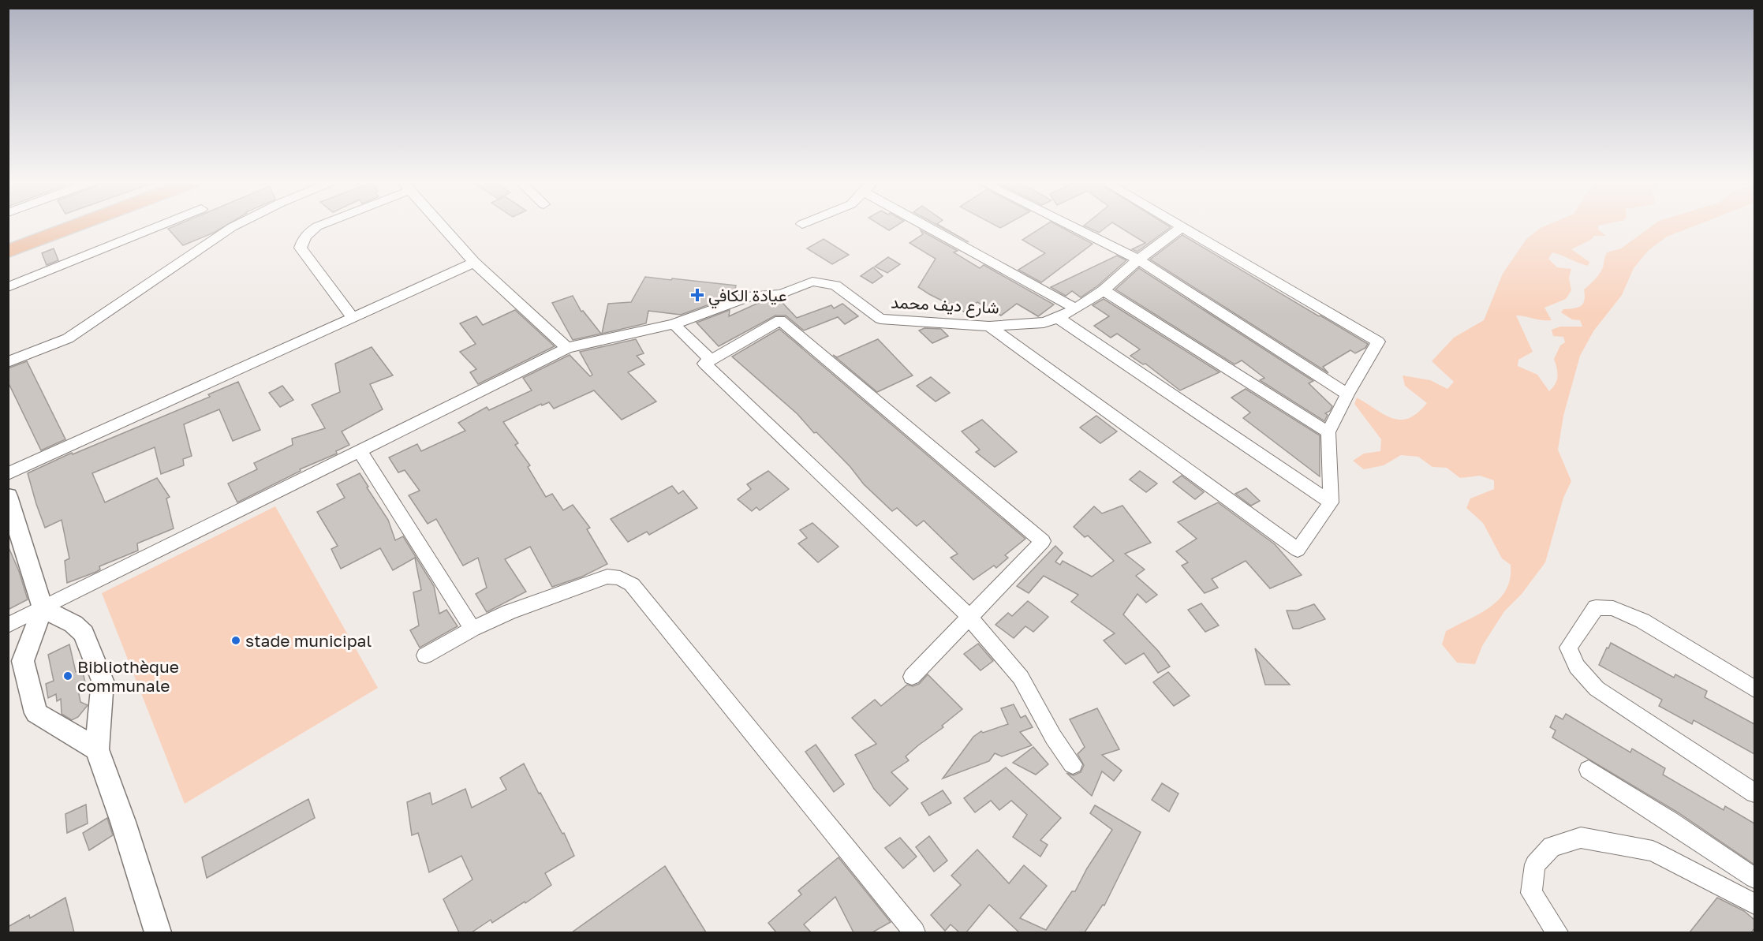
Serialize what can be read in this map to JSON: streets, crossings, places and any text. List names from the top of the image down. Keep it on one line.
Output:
{"streets":{"street":["شارع ديف محمد"]},"places":{"health":["عيادة الكافي"],"other":["stade municipal","Bibliothèque communale"]}}
